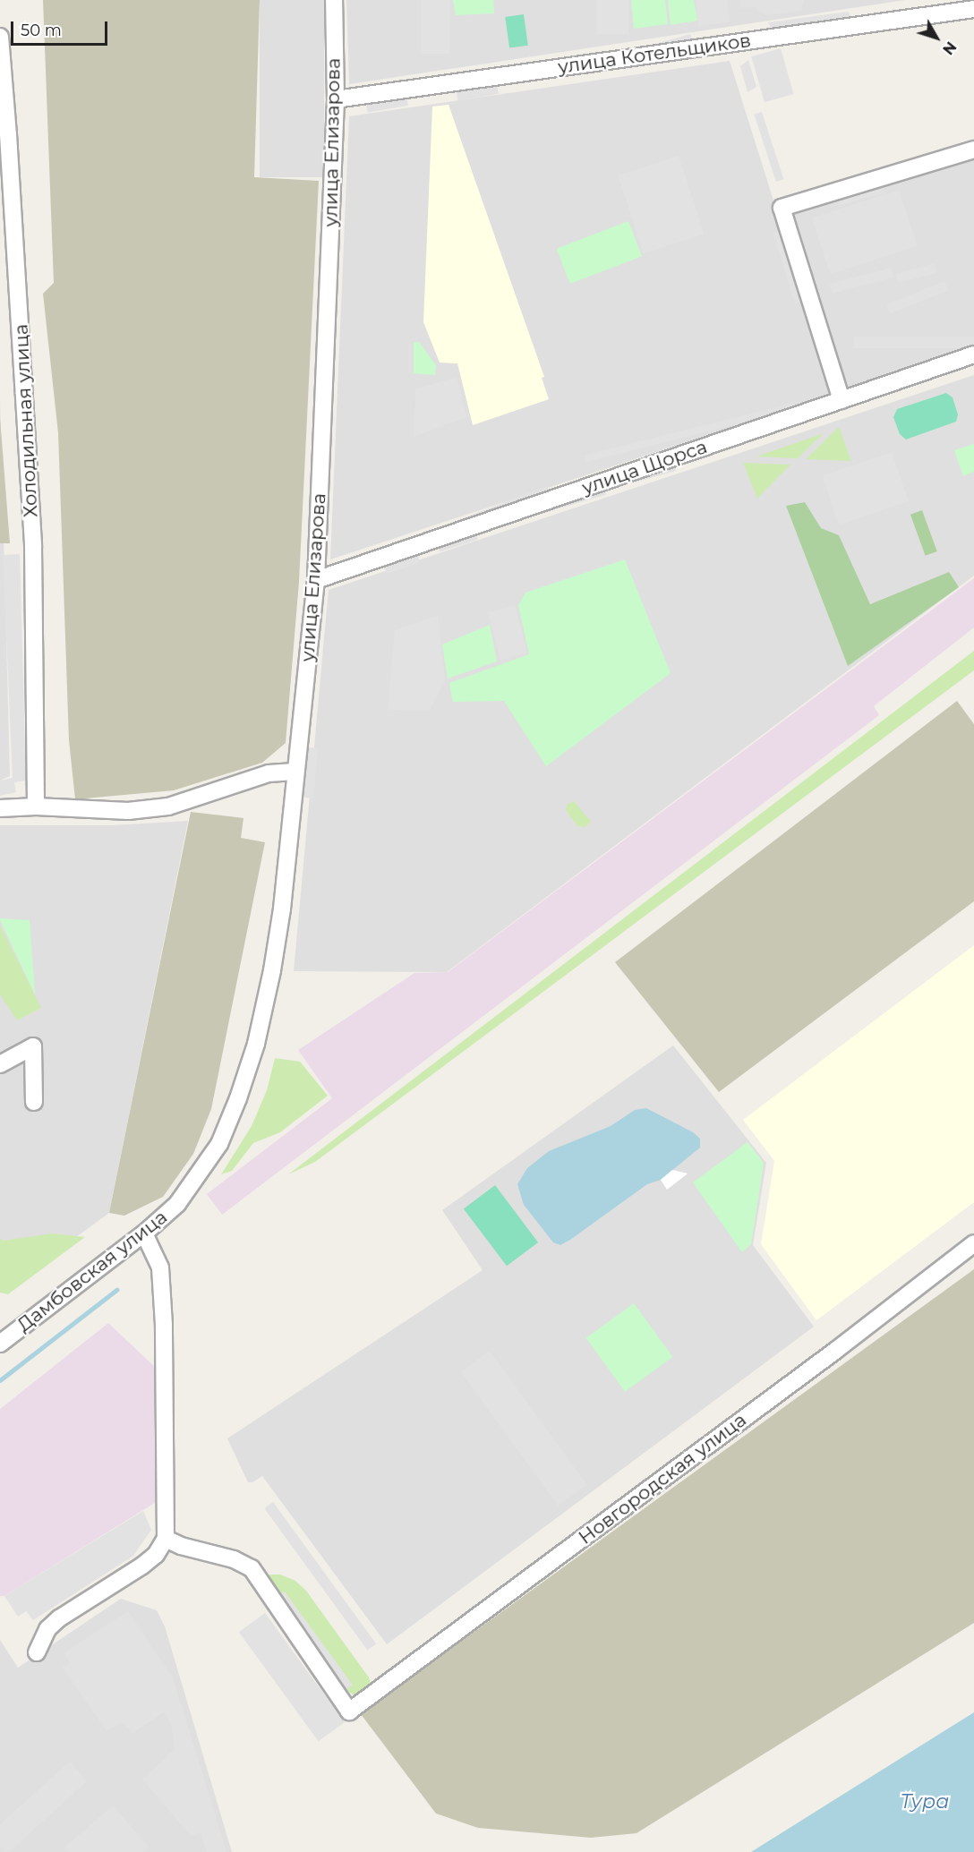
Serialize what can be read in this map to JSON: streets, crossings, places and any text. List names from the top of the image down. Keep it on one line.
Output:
{"streets":{"street":["улица Котельщиков","улица Елизарова","Холодильная улица","улица Щорса","Дамбовская улица","Новгородская улица"]},"crossings":[["улица Котельщиков","улица Елизарова"],["улица Елизарова","улица Щорса"],["улица Елизарова","Дамбовская улица"]],"water":["Тура"],"scale_bar":"50 m","north":"bottom right"}
